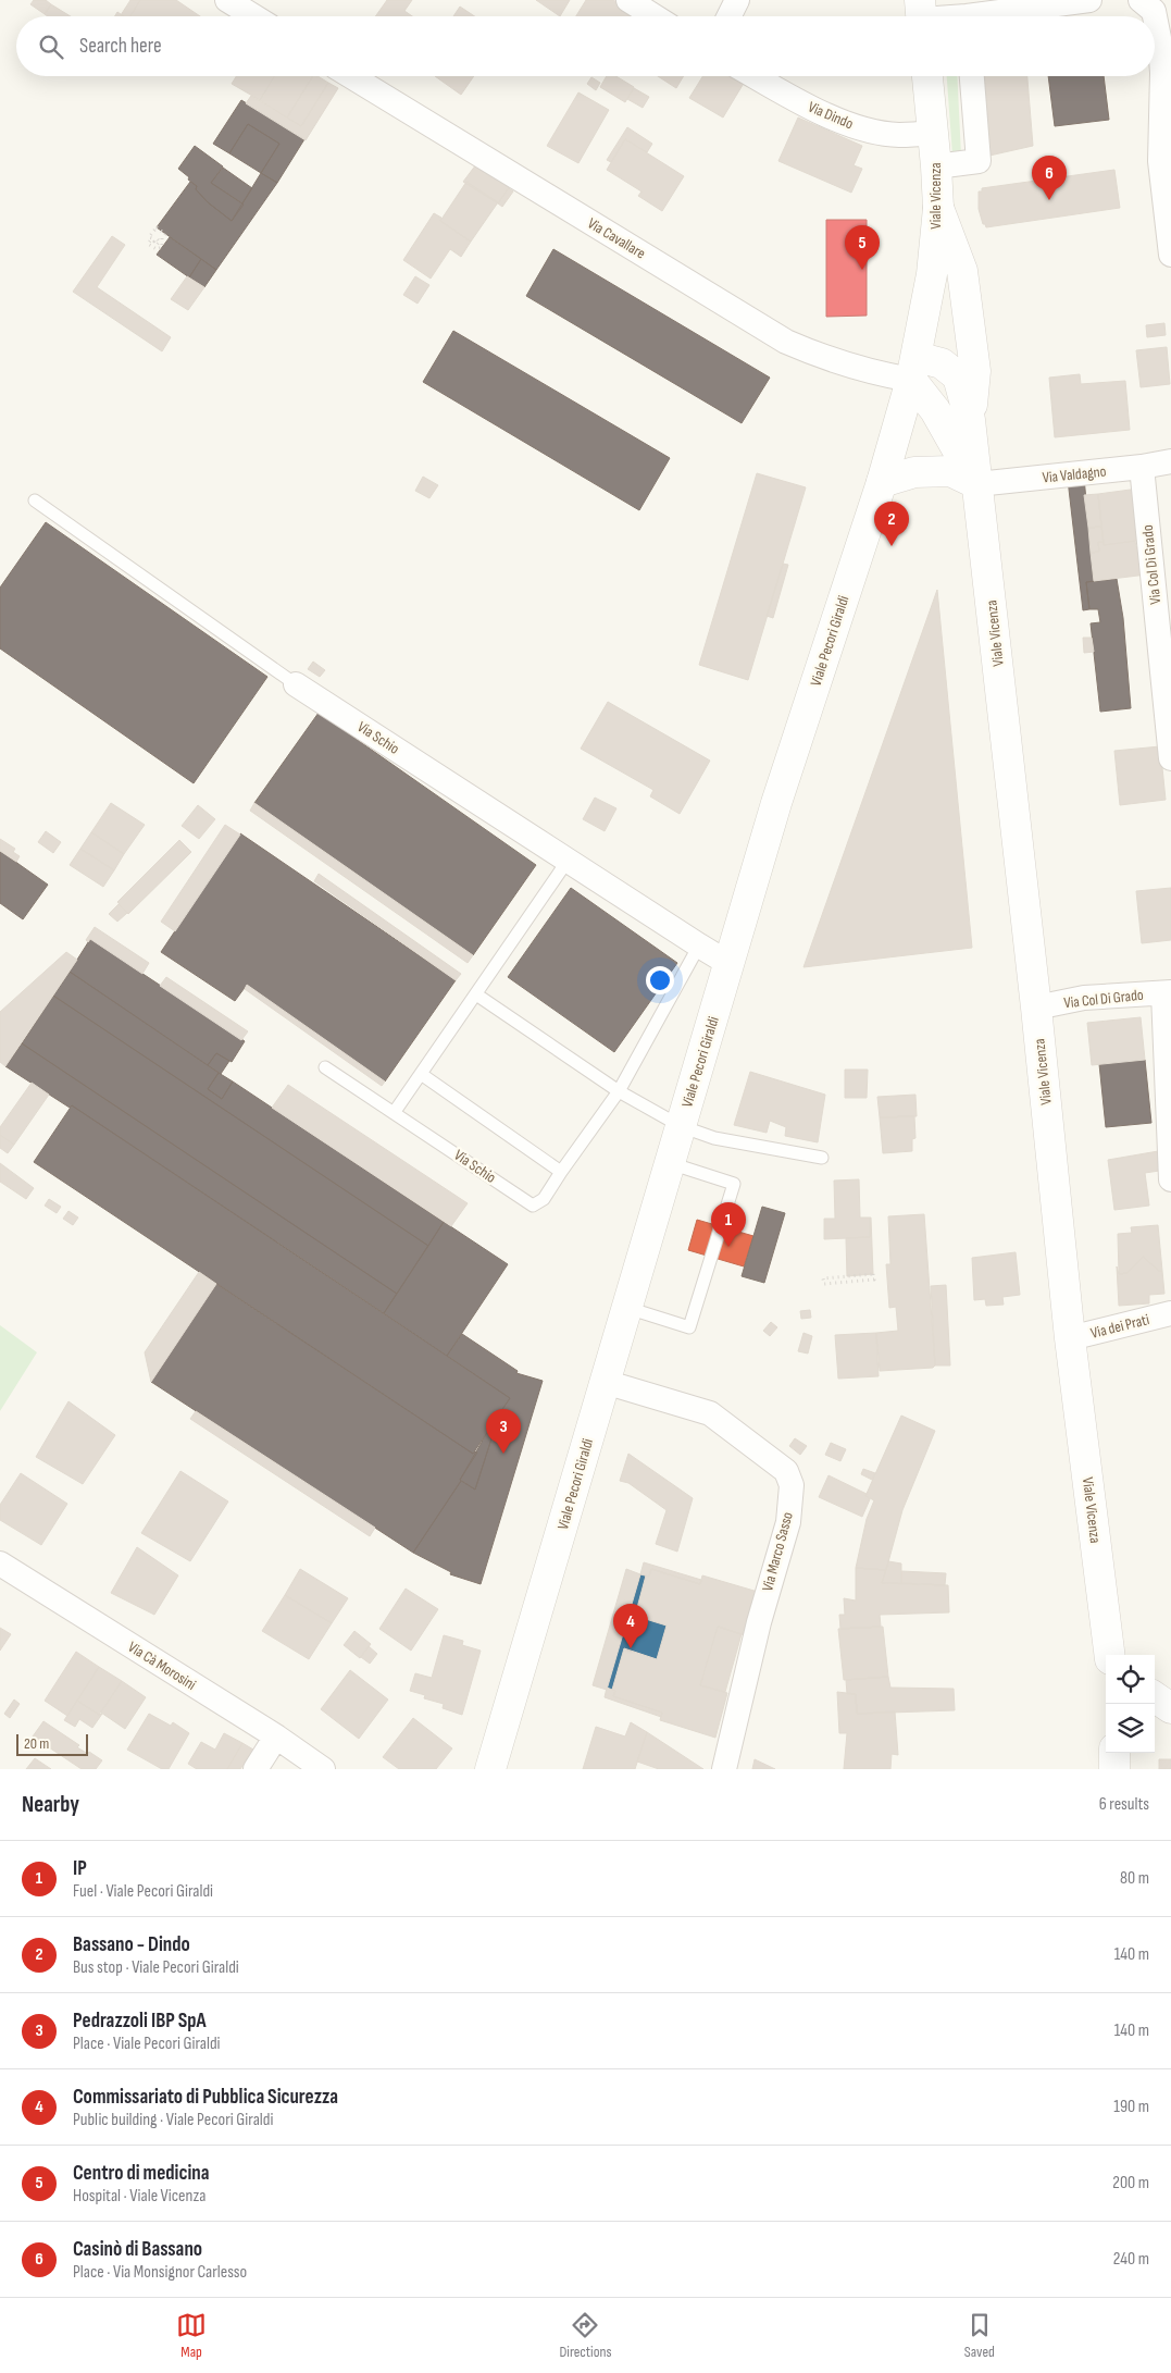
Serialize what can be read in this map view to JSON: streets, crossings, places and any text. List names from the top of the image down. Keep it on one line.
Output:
{"streets":{"street":["Via Dindo","Viale Vicenza","Via Cavallare","Via Valdagno","Via Col Di Grado","Viale Pecori Giraldi","Via Schio","Via dei Prati","Via Marco Sasso","Via Cà Morosini"]},"crossings":[["Via Dindo","Viale Vicenza"],["Viale Vicenza","Via Cavallare"],["Viale Vicenza","Via Valdagno"],["Viale Vicenza","Via Col Di Grado"],["Viale Vicenza","Viale Pecori Giraldi"],["Viale Vicenza","Via dei Prati"],["Via Cavallare","Viale Pecori Giraldi"],["Via Valdagno","Via Col Di Grado"],["Viale Pecori Giraldi","Via Schio"],["Viale Pecori Giraldi","Via Marco Sasso"]],"scale_bar":"20 m","page":{"search":"Search here","pins":["6","5","2","1","3","4"],"scale":"20 m","heading":["Nearby","6 results"],"list":[{"mark":"1","name":"IP","note":"Fuel · Viale Pecori Giraldi","value":"80 m"},{"mark":"2","name":"Bassano - Dindo","note":"Bus stop · Viale Pecori Giraldi","value":"140 m"},{"mark":"3","name":"Pedrazzoli IBP SpA","note":"Place · Viale Pecori Giraldi","value":"140 m"},{"mark":"4","name":"Commissariato di Pubblica Sicurezza","note":"Public building · Viale Pecori Giraldi","value":"190 m"},{"mark":"5","name":"Centro di medicina","note":"Hospital · Viale Vicenza","value":"200 m"},{"mark":"6","name":"Casinò di Bassano","note":"Place · Via Monsignor Carlesso","value":"240 m"}],"nav":["Map","Directions","Saved"]}}
